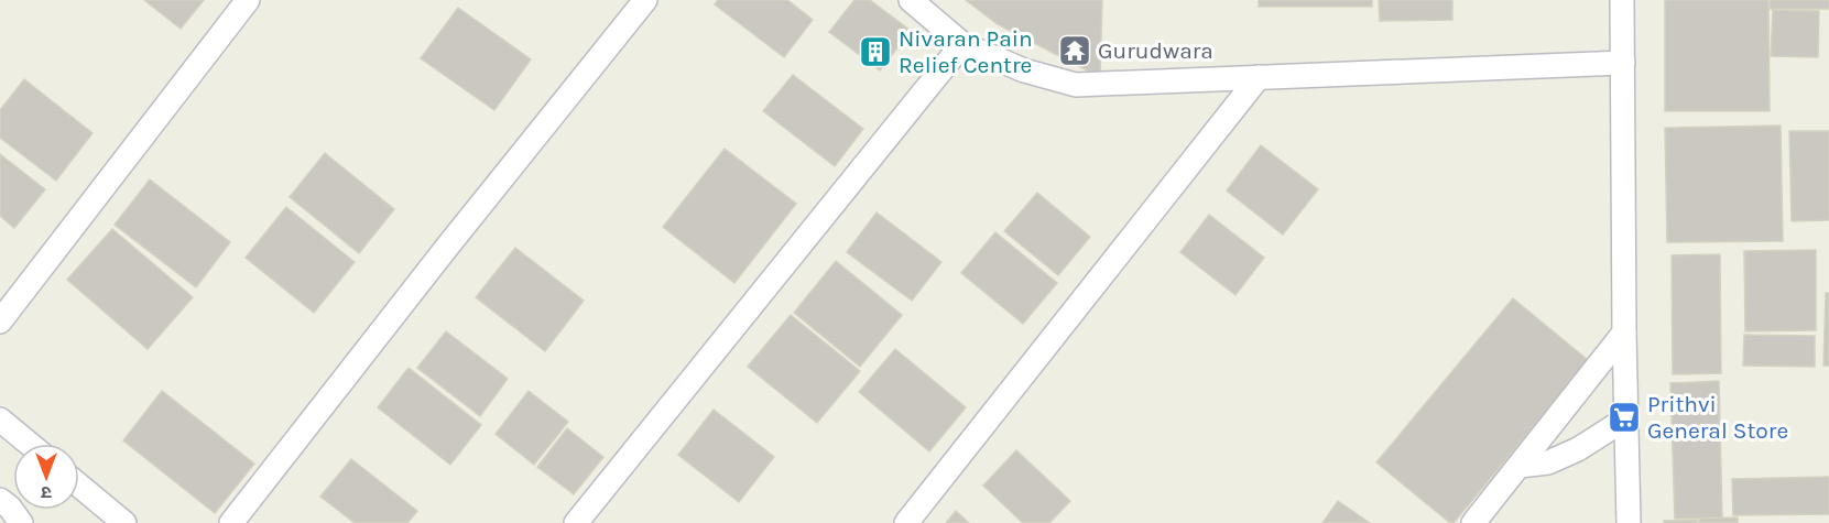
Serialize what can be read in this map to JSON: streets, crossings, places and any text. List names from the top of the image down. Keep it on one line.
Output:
{"places":{"temple":["Gurudwara"],"building":["Nivaran Pain Relief Centre"],"supermarket":["Prithvi General Store"]},"north":"bottom"}
